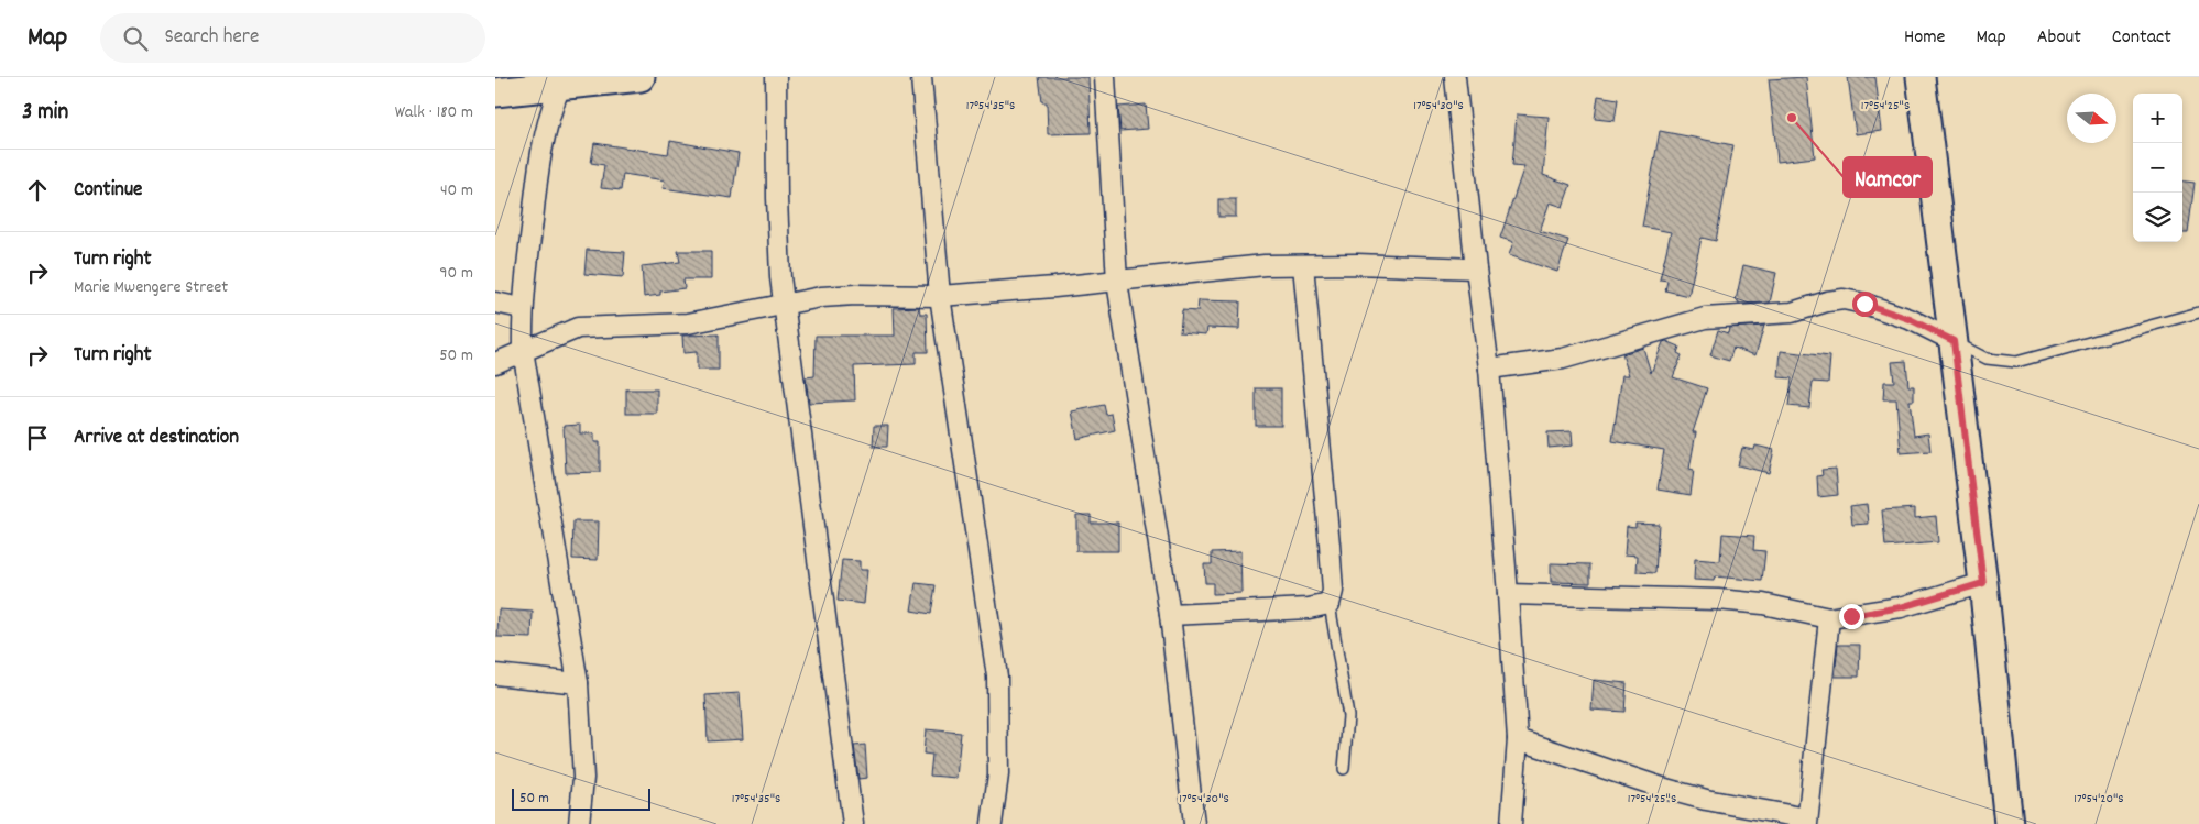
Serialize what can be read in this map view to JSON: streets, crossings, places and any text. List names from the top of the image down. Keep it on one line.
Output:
{"places":["Namcor"],"scale_bar":"50 m","north":"right","page":{"header":"Map","search":"Search here","nav":["Home","Map","About","Contact"],"heading":["3 min","Walk · 180 m"],"map_buttons":["+","−"],"list":[["Continue","40 m"],["Turn right","Marie Mwengere Street","90 m"],["Turn right","50 m"],"Arrive at destination"],"scale":"50 m"},"coordinates":["17°54'35\"S","17°54'30\"S","17°54'25\"S","17°54'20\"S"]}
